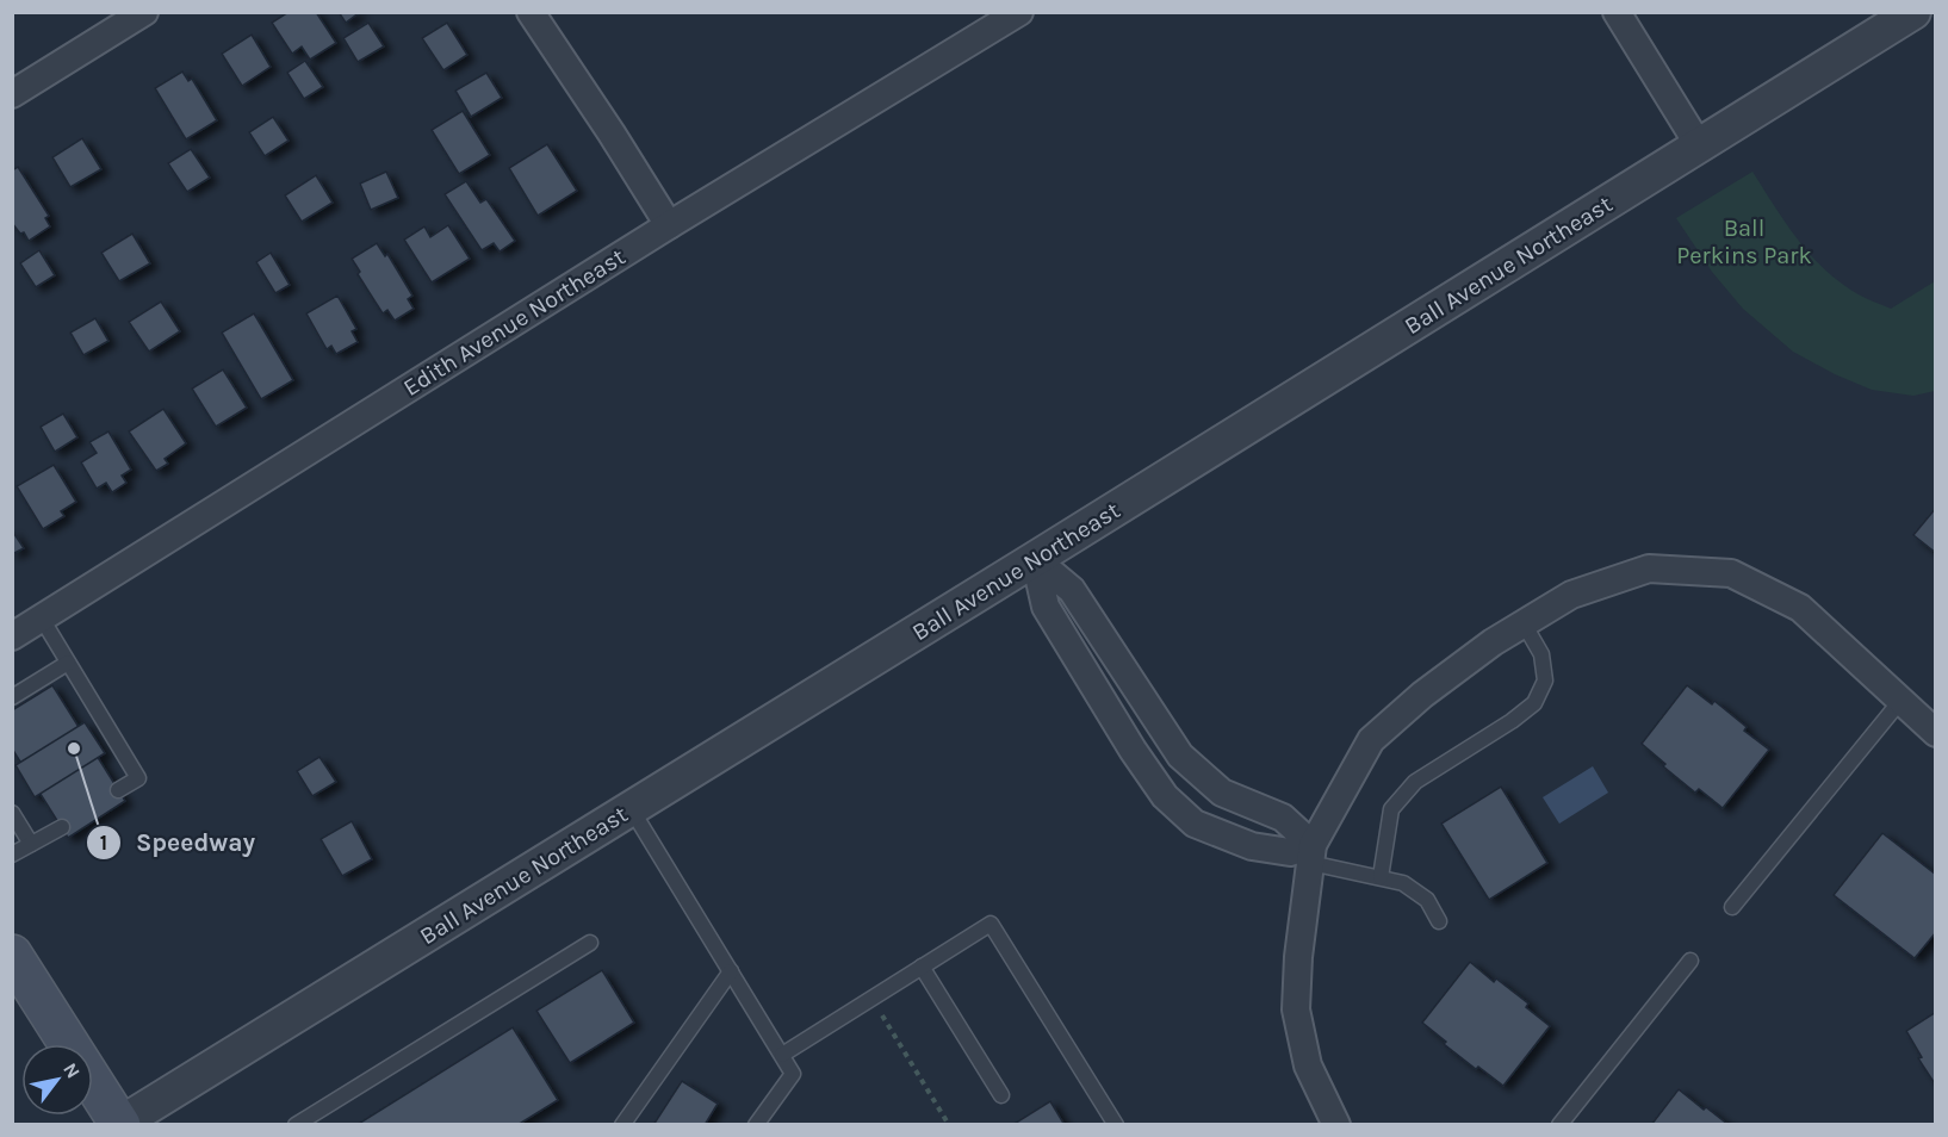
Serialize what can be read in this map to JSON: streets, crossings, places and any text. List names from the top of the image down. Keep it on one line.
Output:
{"streets":{"street":["Ball Avenue Northeast","Edith Avenue Northeast"]},"parks":["Ball Perkins Park"],"places":["Speedway"],"north":"top right"}
